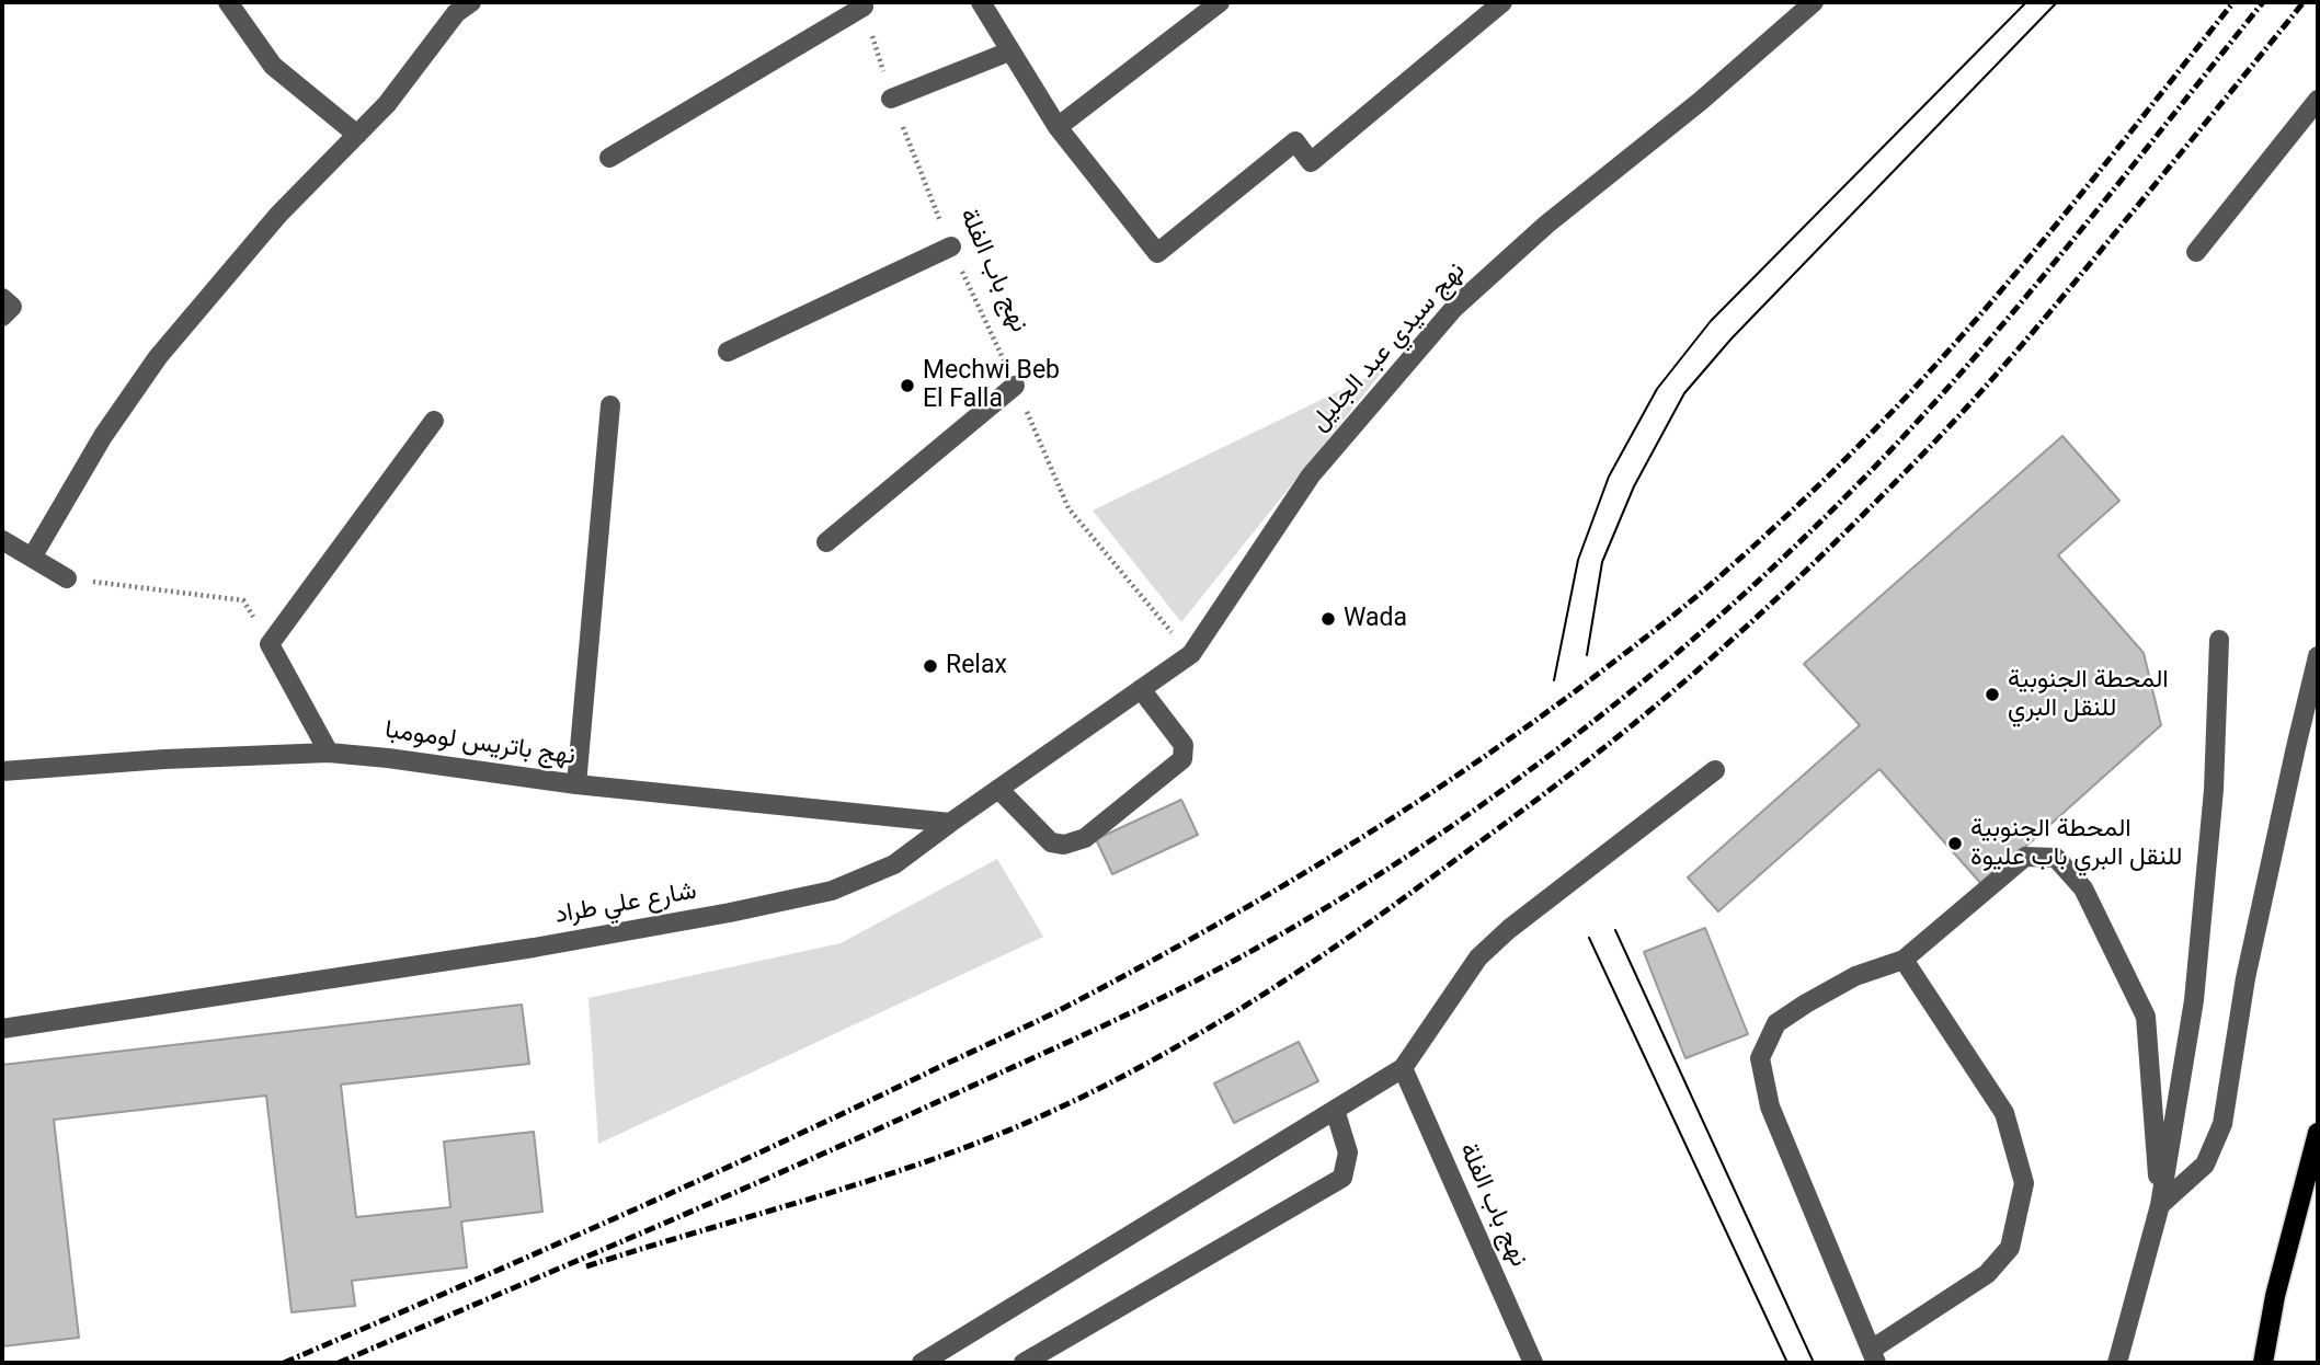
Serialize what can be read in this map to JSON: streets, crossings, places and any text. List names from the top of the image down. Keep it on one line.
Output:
{"streets":{"street":["نهج باب الفلة","نهج سيدي عبد الجليل","نهج باتريس لومومبا","شارع علي طراد"]},"crossings":[["نهج باب الفلة","نهج سيدي عبد الجليل"],["نهج باب الفلة","شارع علي طراد"],["نهج سيدي عبد الجليل","شارع علي طراد"],["نهج باتريس لومومبا","شارع علي طراد"]],"places":["Mechwi Beb El Falla","Wada","Relax","المحطة الجنوبية للنقل البري","المحطة الجنوبية للنقل البري باب عليوة"]}
